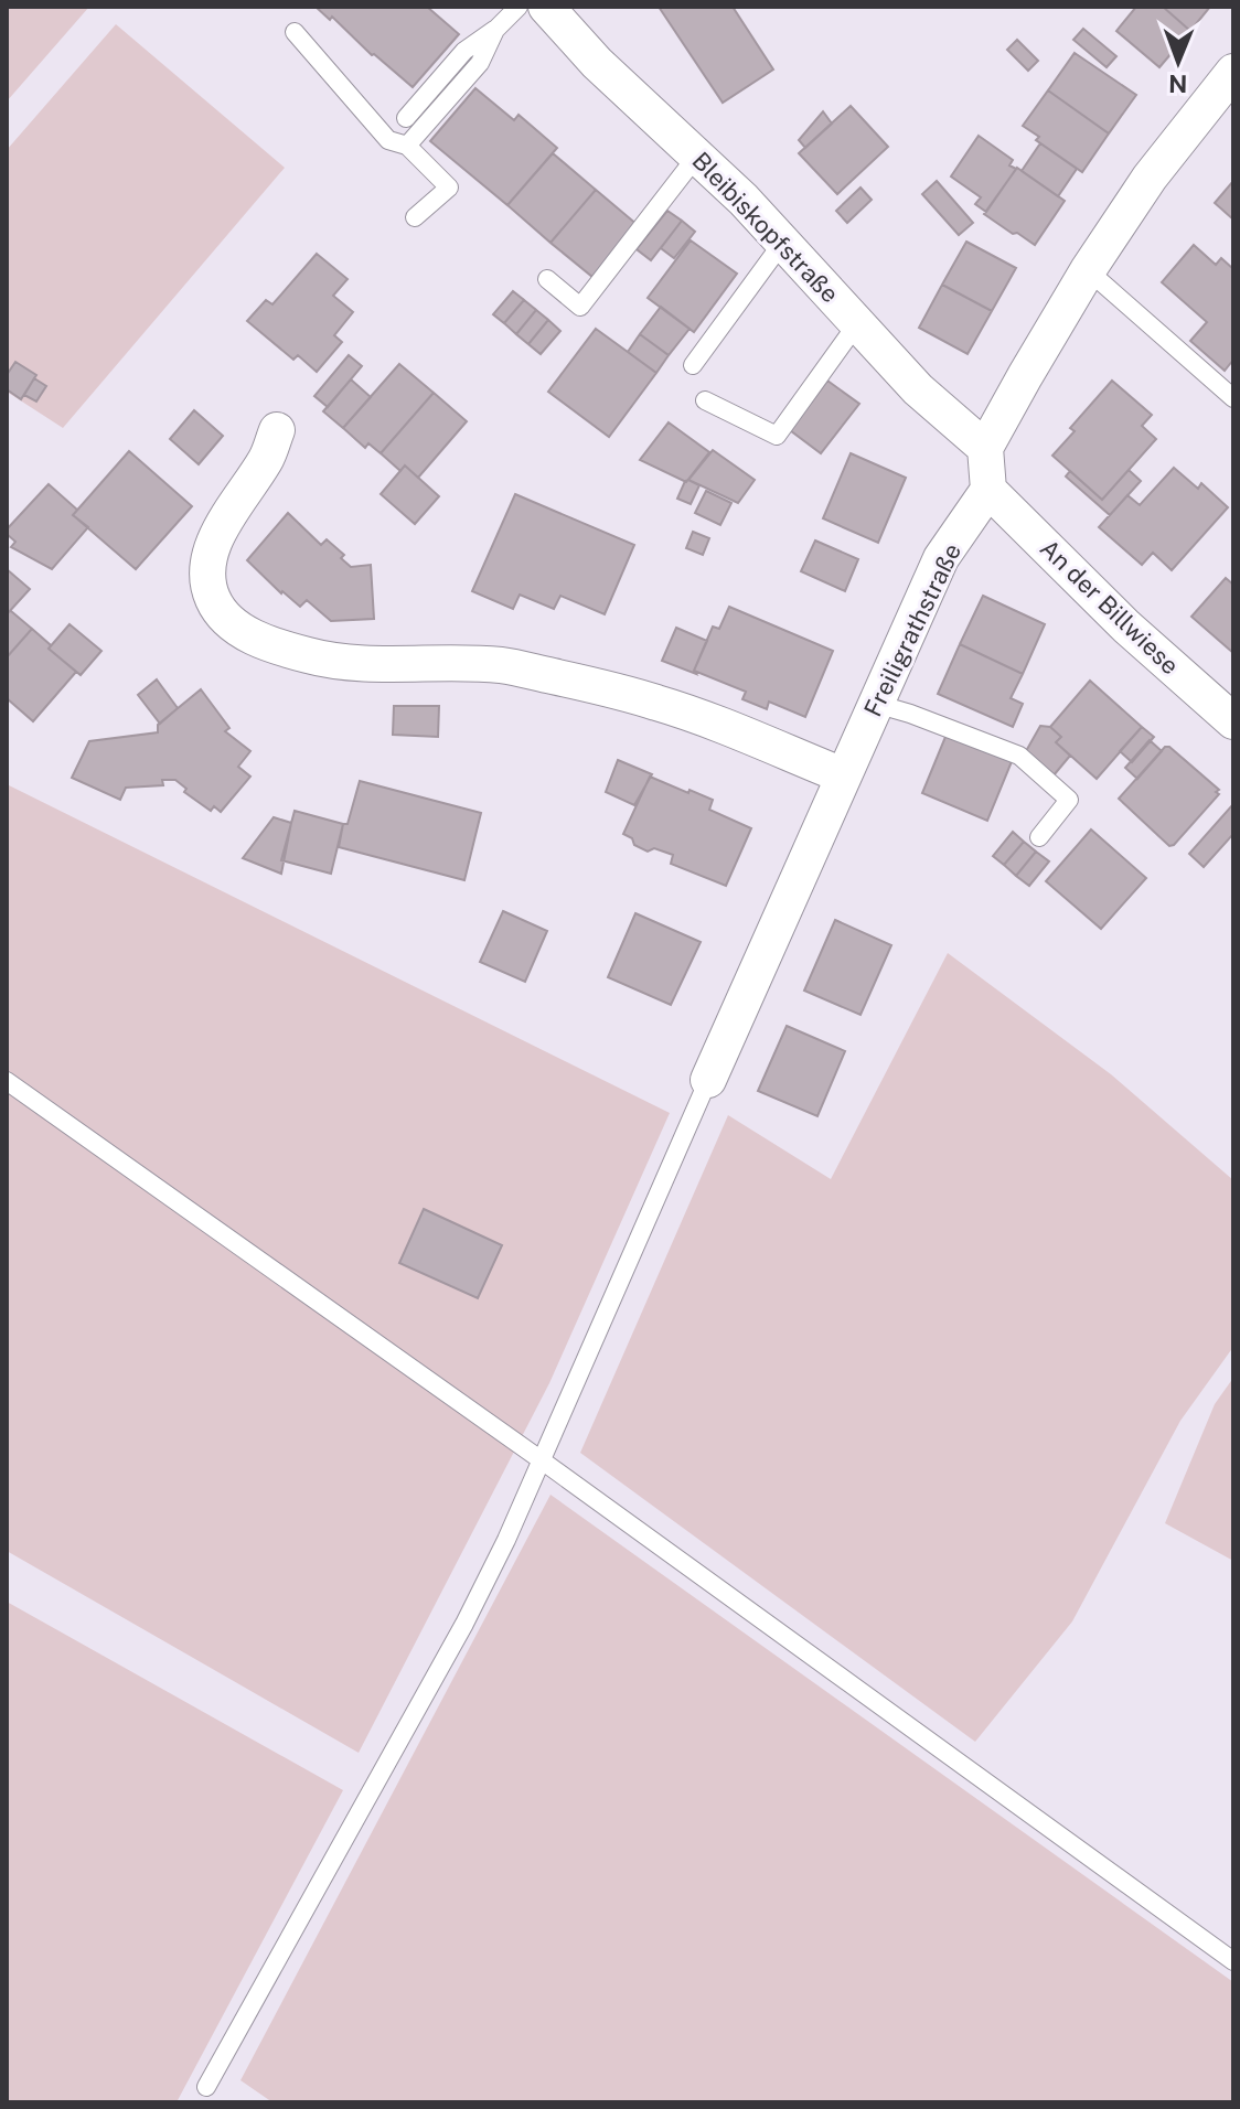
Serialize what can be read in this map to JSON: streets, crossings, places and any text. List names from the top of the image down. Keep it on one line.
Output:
{"streets":{"street":["Bleibiskopfstraße","An der Billwiese","Freiligrathstraße"]},"crossings":[["An der Billwiese","Freiligrathstraße"]],"north":"bottom"}
